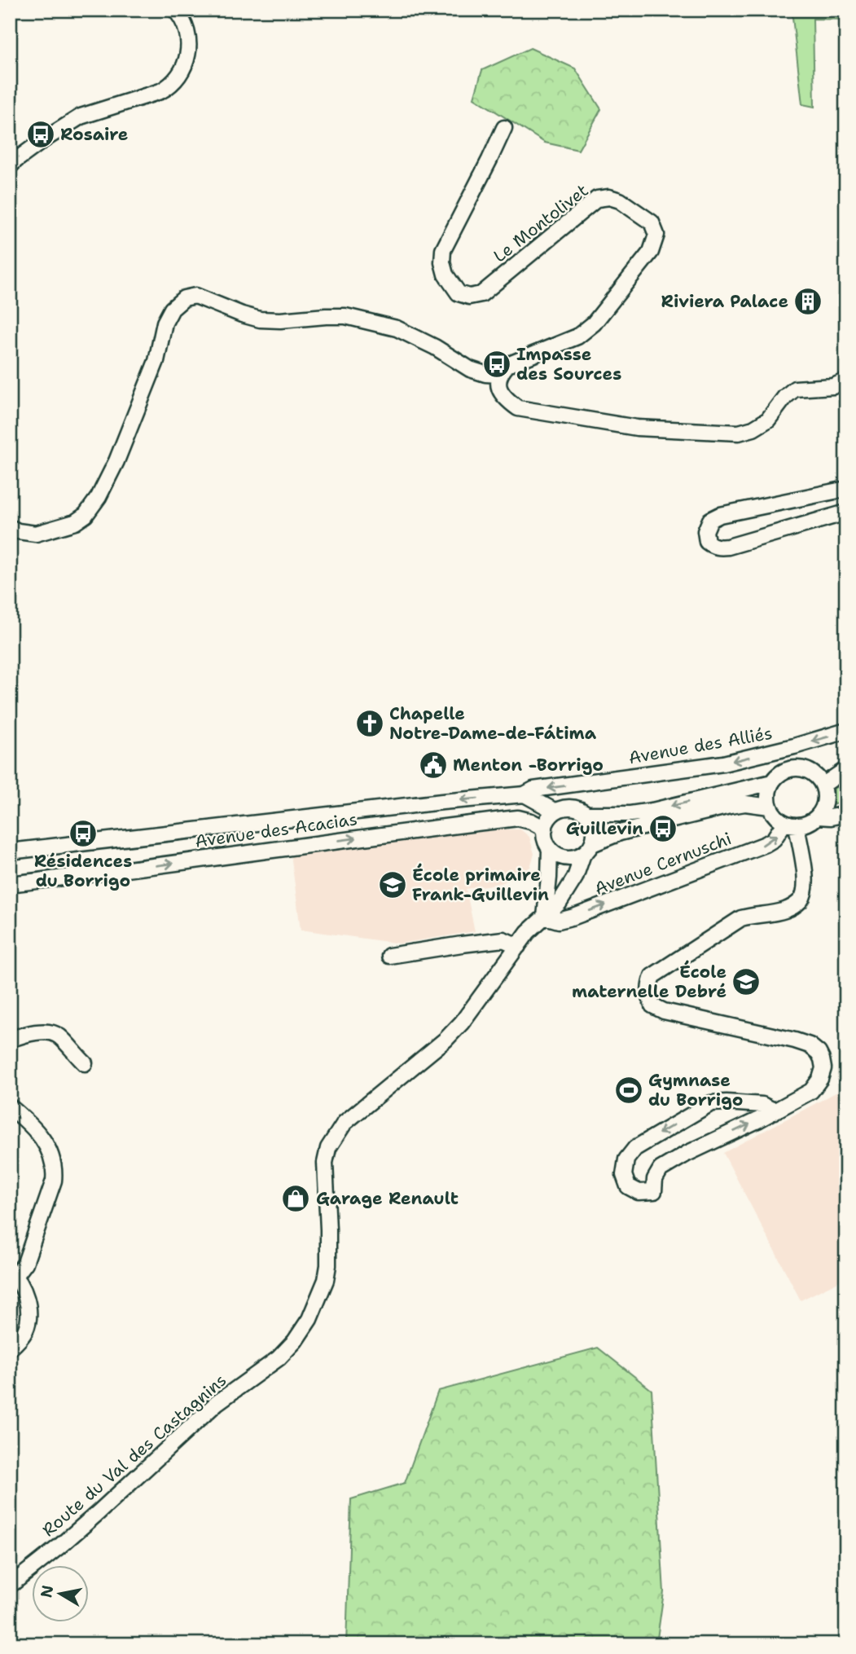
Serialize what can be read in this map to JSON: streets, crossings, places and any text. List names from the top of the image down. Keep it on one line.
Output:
{"streets":{"street":["Le Montolivet","Avenue des Alliés","Avenue des Acacias","Avenue Cernuschi","Route du Val des Castagnins"]},"crossings":[["Avenue des Alliés","Avenue des Acacias"],["Avenue des Acacias","Route du Val des Castagnins"],["Avenue Cernuschi","Route du Val des Castagnins"]],"places":{"bus stop":["Rosaire","Impasse des Sources","Guillevin","Résidences du Borrigo"],"building":["Riviera Palace"],"church":["Chapelle Notre-Dame-de-Fátima"],"public building":["Menton -Borrigo"],"school or university":["École primaire Frank-Guillevin","École maternelle Debré"],"sports":["Gymnase du Borrigo"],"shop":["Garage Renault"]},"north":"left"}
